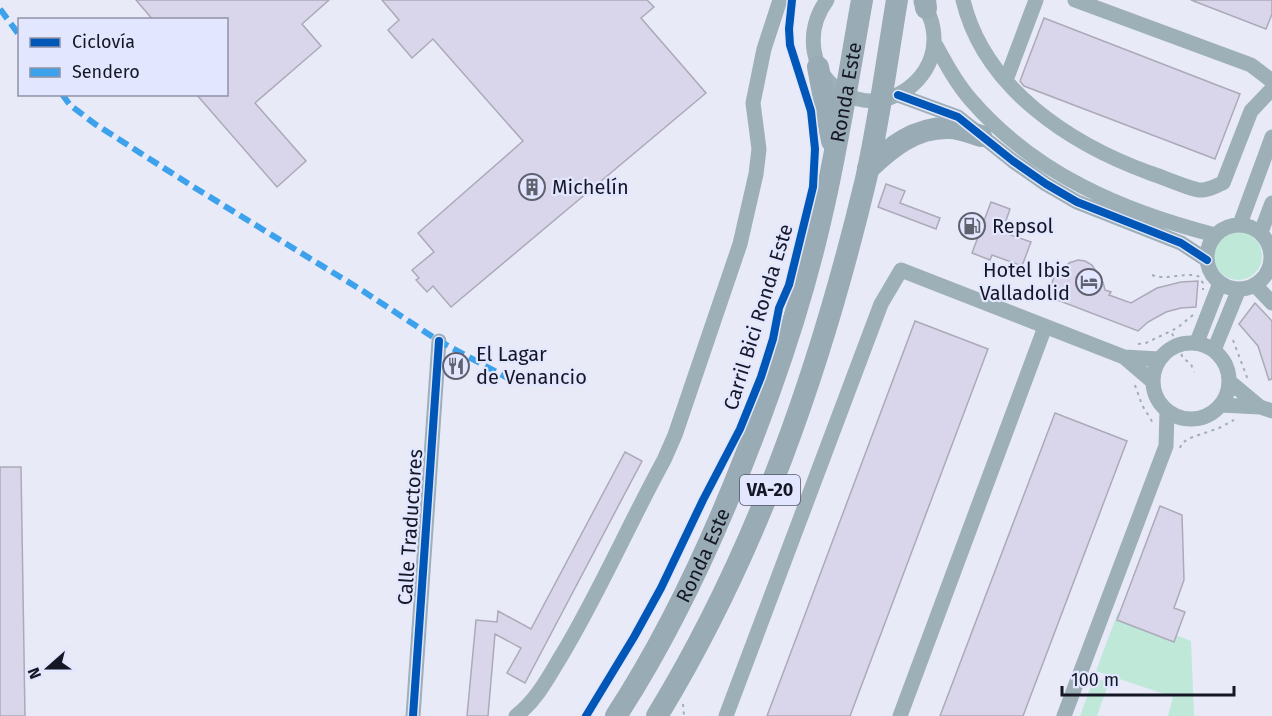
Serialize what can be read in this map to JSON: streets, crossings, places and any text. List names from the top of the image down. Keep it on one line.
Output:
{"streets":{"highway":["Ronda Este","VA-20"],"street":["Calle Traductores"],"cycle path":["Carril Bici Ronda Este"]},"places":{"building":["Michelín"],"fuel station":["Repsol"],"hotel":["Hotel Ibis Valladolid"],"restaurant":["El Lagar de Venancio"]},"legend":["Ciclovía","Sendero"],"scale_bar":"100 m","north":"left"}
